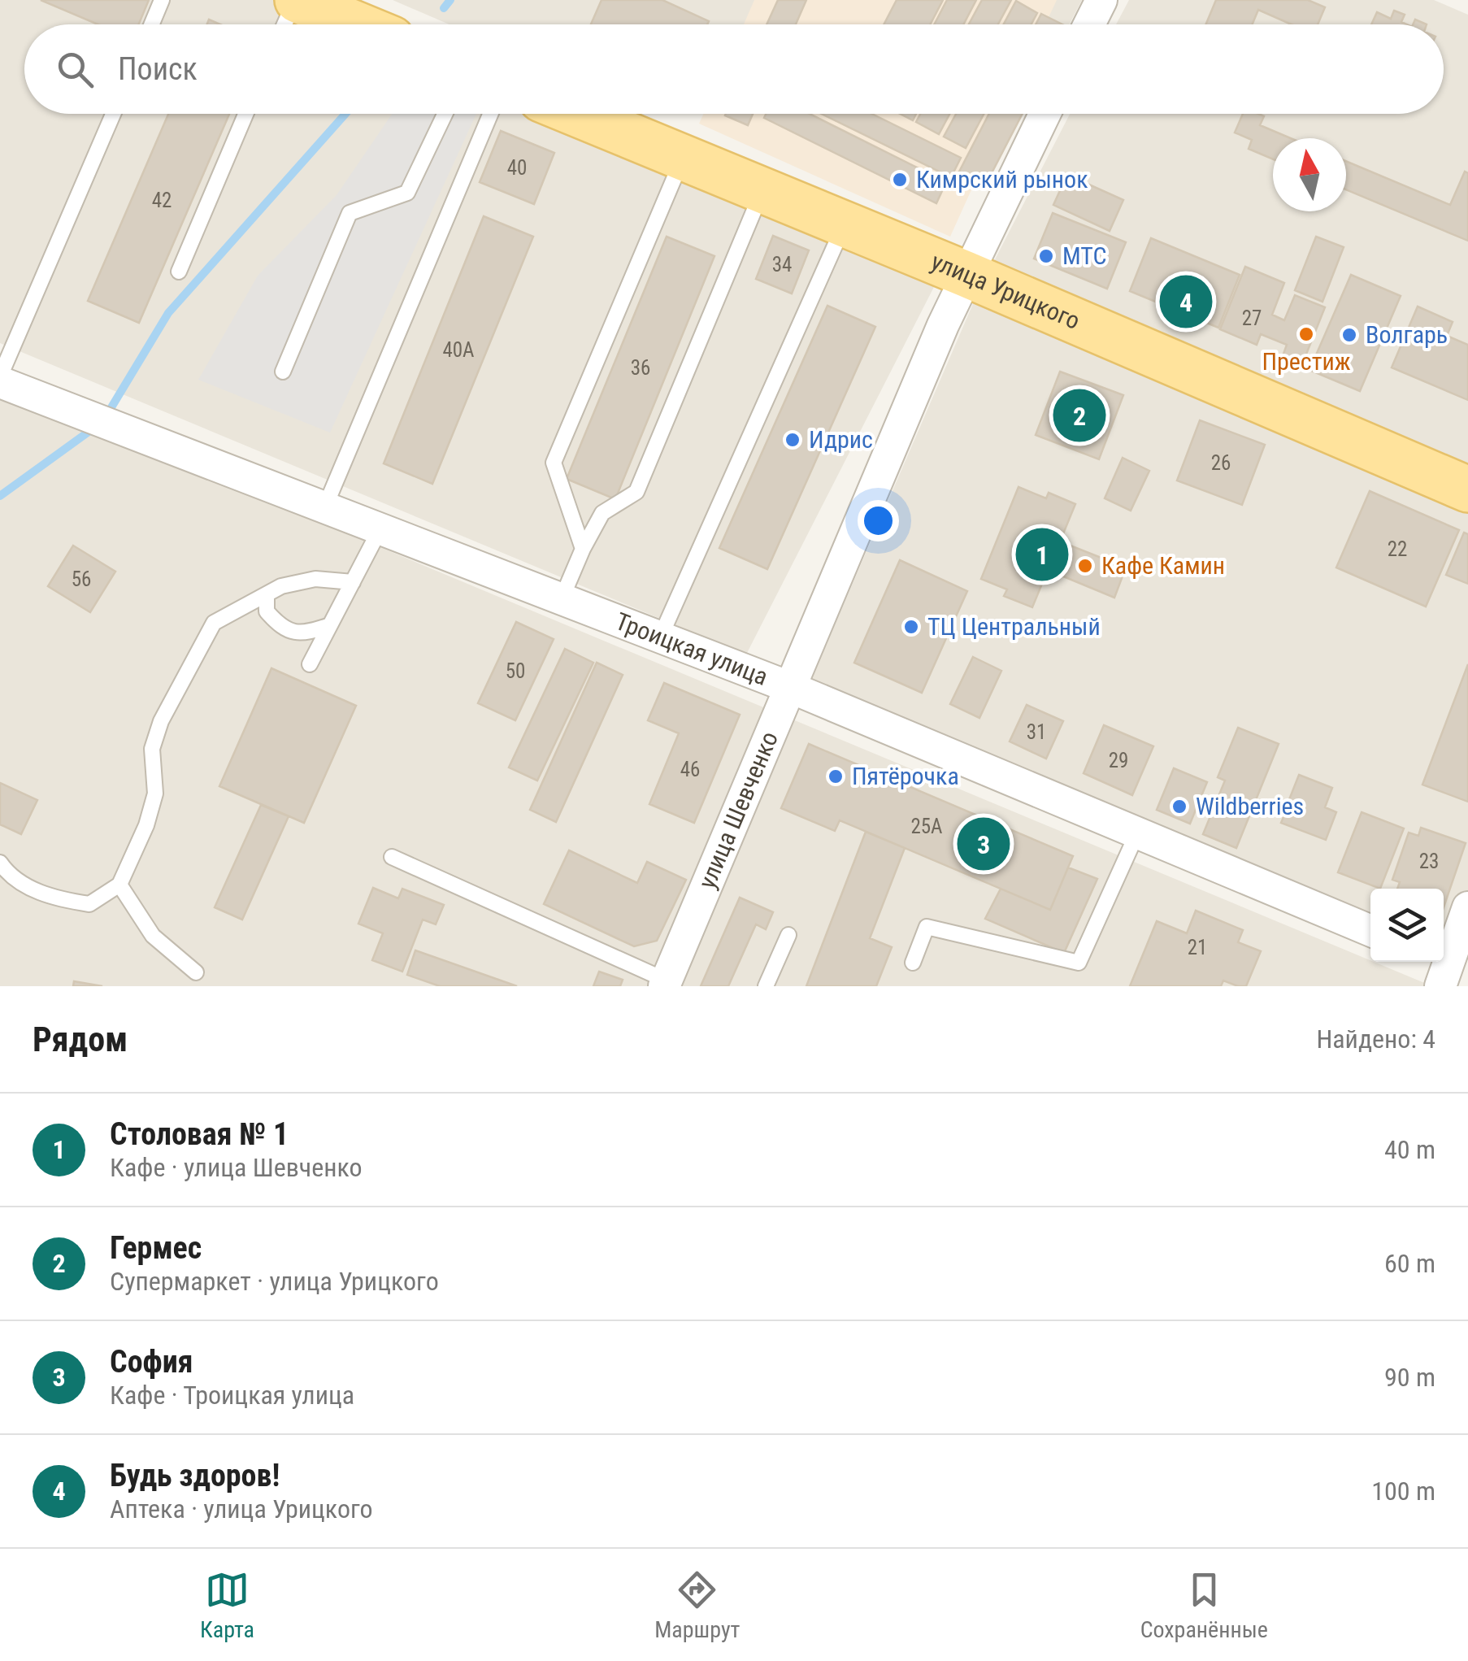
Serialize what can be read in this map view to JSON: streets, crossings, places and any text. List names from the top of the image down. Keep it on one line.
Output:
{"streets":{"main road":["улица Урицкого"],"street":["Троицкая улица","улица Шевченко"]},"crossings":[["улица Урицкого","улица Шевченко"],["Троицкая улица","улица Шевченко"]],"places":["Кимрский рынок","МТС","Престиж","Волгарь","Идрис","Кафе Камин","ТЦ Центральный","Пятёрочка","Wildberries"],"house_numbers":["40","42","34","27","40А","36","26","22","56","50","31","29","46","25А","23","21"],"north":"top","page":{"search":"Поиск","pins":["4","2","1","3"],"heading":["Рядом","Найдено: 4"],"list":[{"mark":"1","name":"Столовая № 1","note":"Кафе · улица Шевченко","value":"40 m"},{"mark":"2","name":"Гермес","note":"Супермаркет · улица Урицкого","value":"60 m"},{"mark":"3","name":"София","note":"Кафе · Троицкая улица","value":"90 m"},{"mark":"4","name":"Будь здоров!","note":"Аптека · улица Урицкого","value":"100 m"}],"nav":["Карта","Маршрут","Сохранённые"]}}
